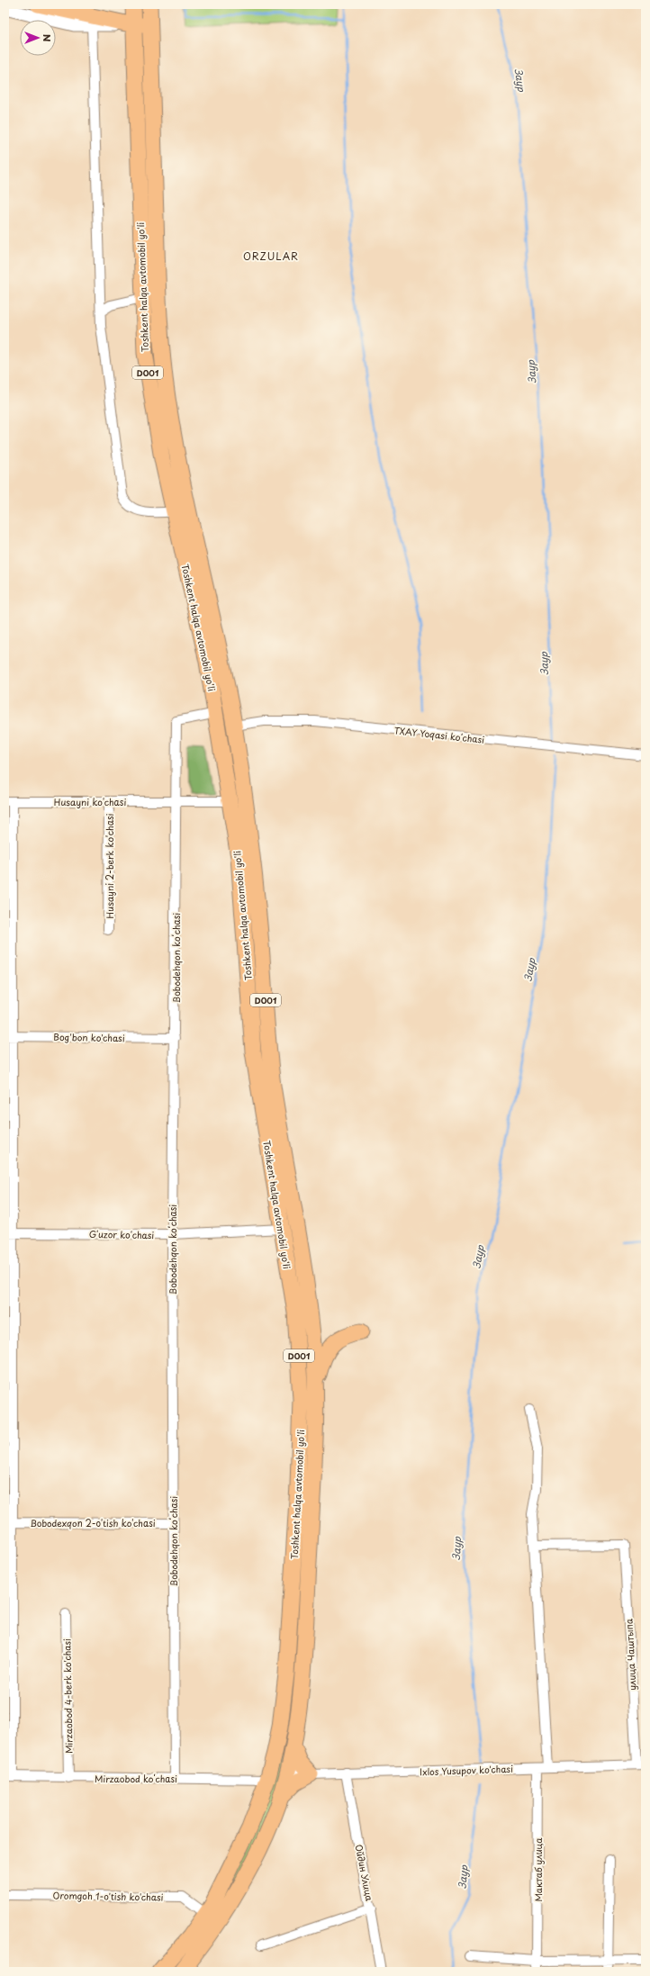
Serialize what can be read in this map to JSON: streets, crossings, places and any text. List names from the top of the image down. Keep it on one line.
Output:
{"streets":{"main road":["Toshkent halqa avtomobil yo'li","D001"],"street":["TXAY Yoqasi koʻchasi","Husayni ko'chasi","Husayni 2-berk ko'chasi","Bobodehqon koʻchasi","Bog'bon ko'chasi","Gʻuzor koʻchasi","Bobodexqon 2-o'tish ko'chasi","улица Чаштыпа","Mirzaobod 4-berk ko'chasi","Ixlos Yusupov ko'chasi","Mirzaobod koʻchasi","Мактаб улица","Ойдин Улица","Oromgoh 1-o'tish ko'chasi"]},"crossings":[["Toshkent halqa avtomobil yo'li","TXAY Yoqasi koʻchasi"],["Toshkent halqa avtomobil yo'li","Husayni ko'chasi"],["Toshkent halqa avtomobil yo'li","Bobodehqon koʻchasi"],["Toshkent halqa avtomobil yo'li","Gʻuzor koʻchasi"],["Toshkent halqa avtomobil yo'li","Ixlos Yusupov ko'chasi"],["Toshkent halqa avtomobil yo'li","Mirzaobod koʻchasi"],["Toshkent halqa avtomobil yo'li","Oromgoh 1-o'tish ko'chasi"],["Husayni ko'chasi","Husayni 2-berk ko'chasi"],["Husayni ko'chasi","Bobodehqon koʻchasi"],["Bobodehqon koʻchasi","Bog'bon ko'chasi"],["Bobodehqon koʻchasi","Gʻuzor koʻchasi"],["Bobodehqon koʻchasi","Bobodexqon 2-o'tish ko'chasi"],["Bobodehqon koʻchasi","Mirzaobod koʻchasi"],["улица Чаштыпа","Ixlos Yusupov ko'chasi"],["Mirzaobod 4-berk ko'chasi","Mirzaobod koʻchasi"],["Ixlos Yusupov ko'chasi","Мактаб улица"],["Ixlos Yusupov ko'chasi","Ойдин Улица"]],"districts":["ORZULAR"],"water":["Заур"],"north":"right"}
